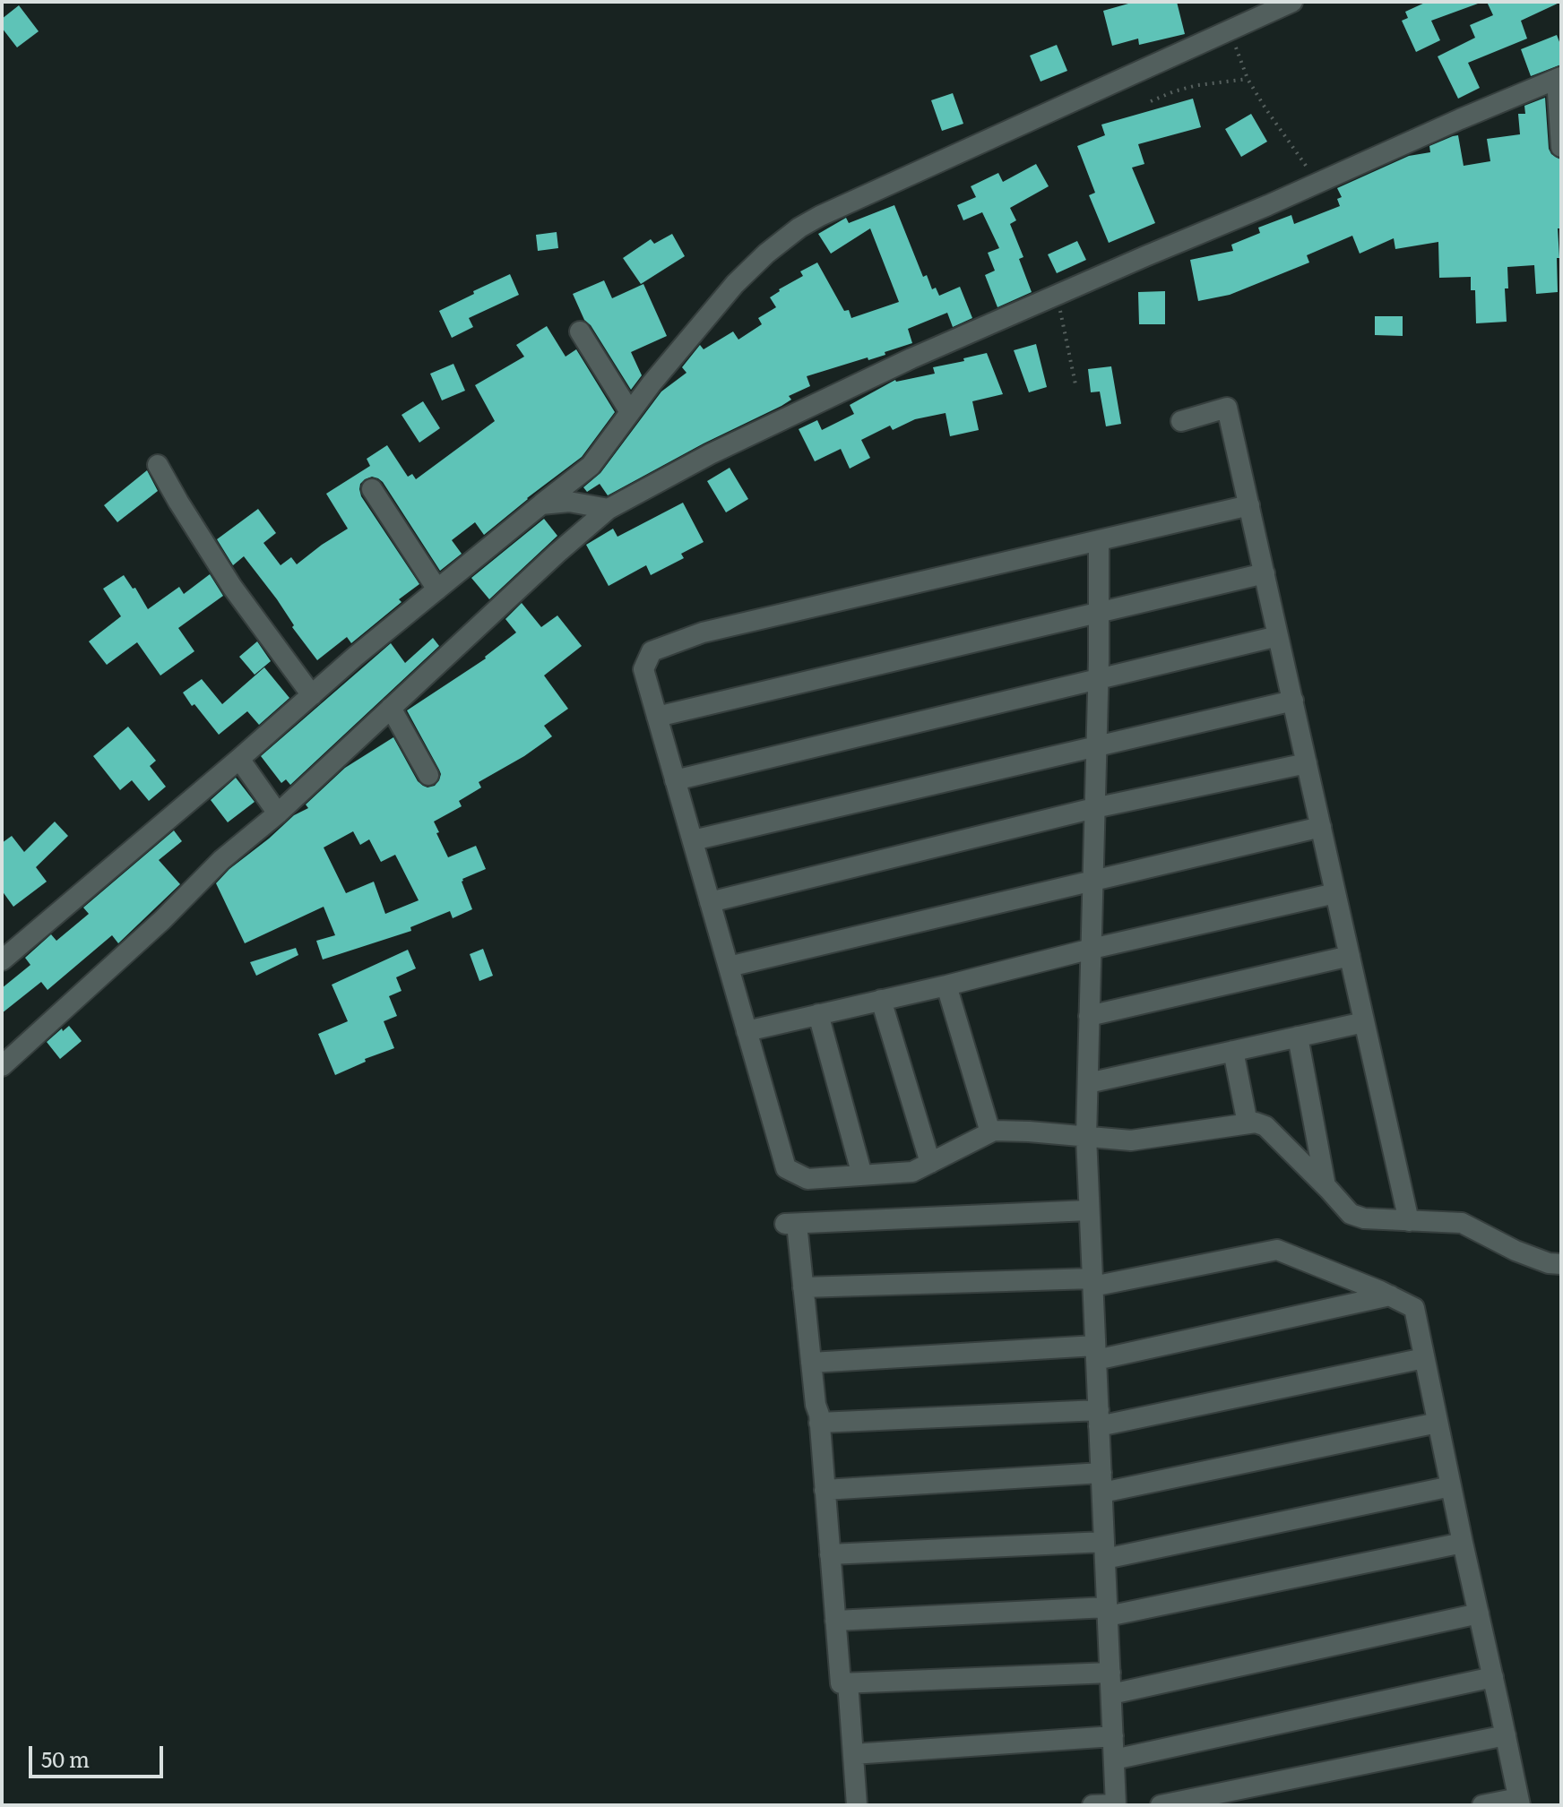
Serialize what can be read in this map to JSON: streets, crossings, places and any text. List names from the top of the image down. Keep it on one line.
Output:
{"scale_bar":"50 m"}
